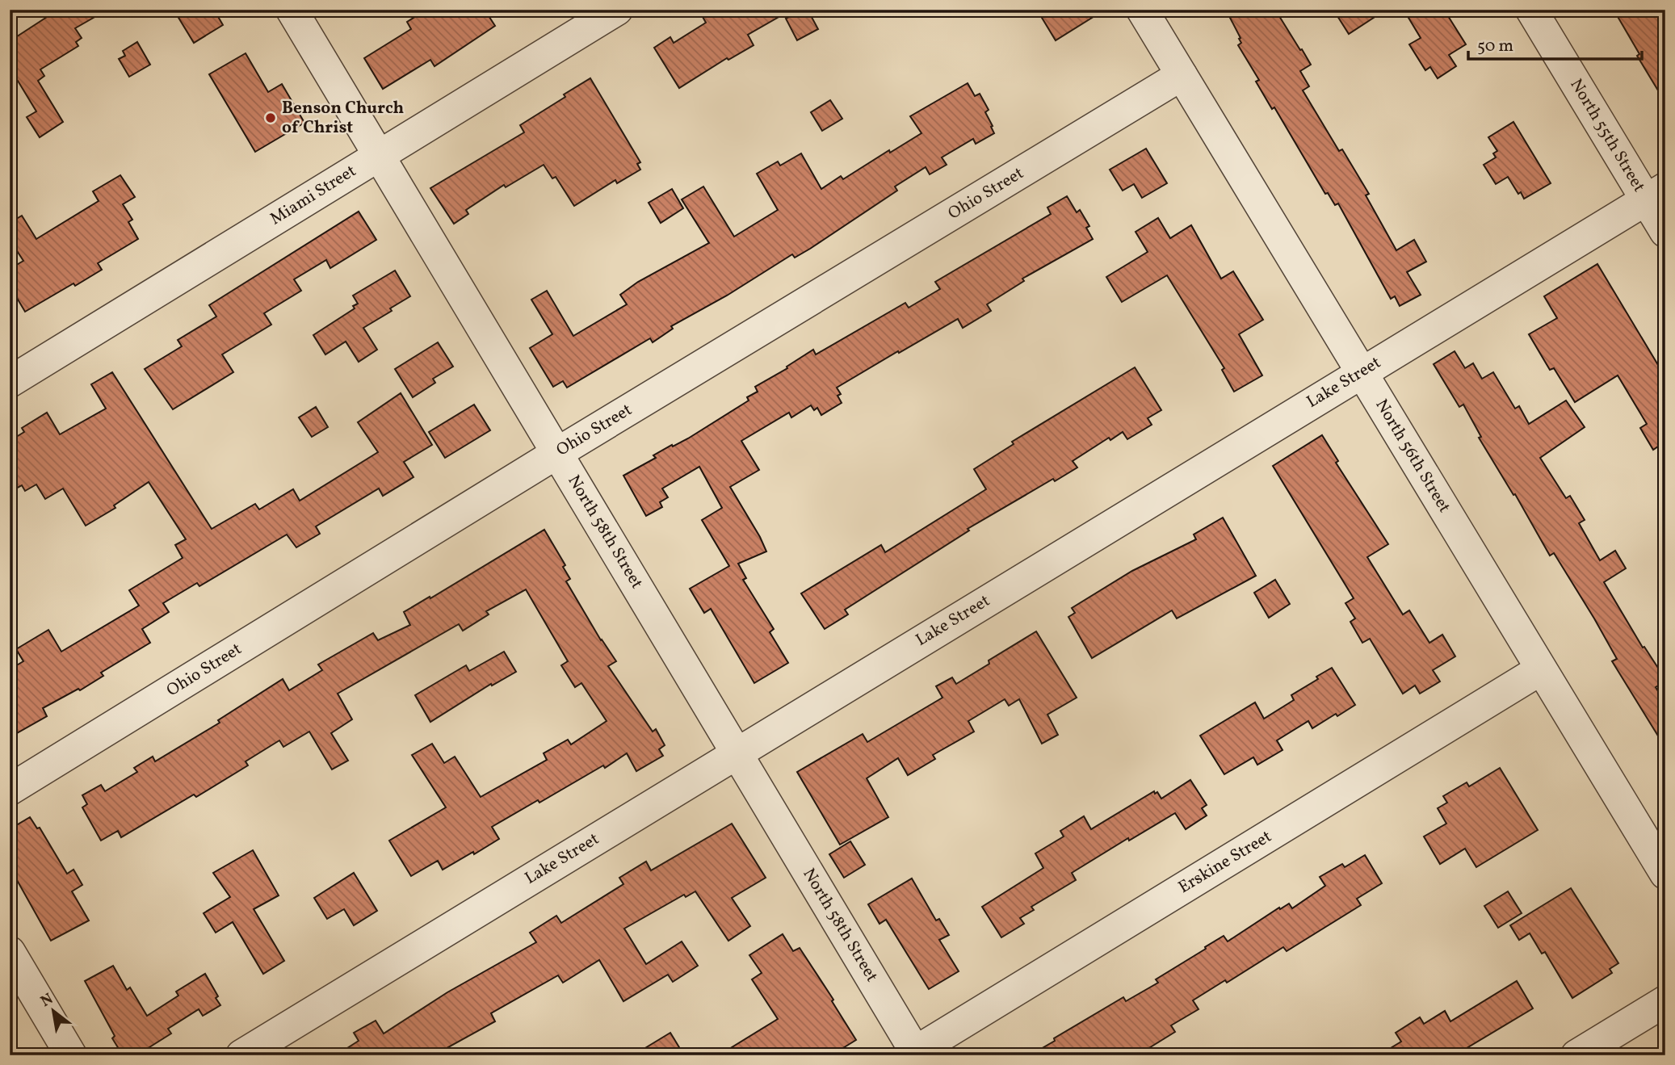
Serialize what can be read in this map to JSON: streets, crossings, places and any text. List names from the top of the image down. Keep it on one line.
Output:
{"streets":{"street":["North 55th Street","Ohio Street","Miami Street","Lake Street","North 56th Street","North 58th Street","Erskine Street"]},"crossings":[["North 55th Street","Lake Street"],["Ohio Street","North 56th Street"],["Ohio Street","North 58th Street"],["Miami Street","North 58th Street"],["Lake Street","North 56th Street"],["Lake Street","North 58th Street"],["North 56th Street","Erskine Street"],["North 58th Street","Erskine Street"]],"places":["Benson Church of Christ"],"scale_bar":"50 m","north":"top left"}
